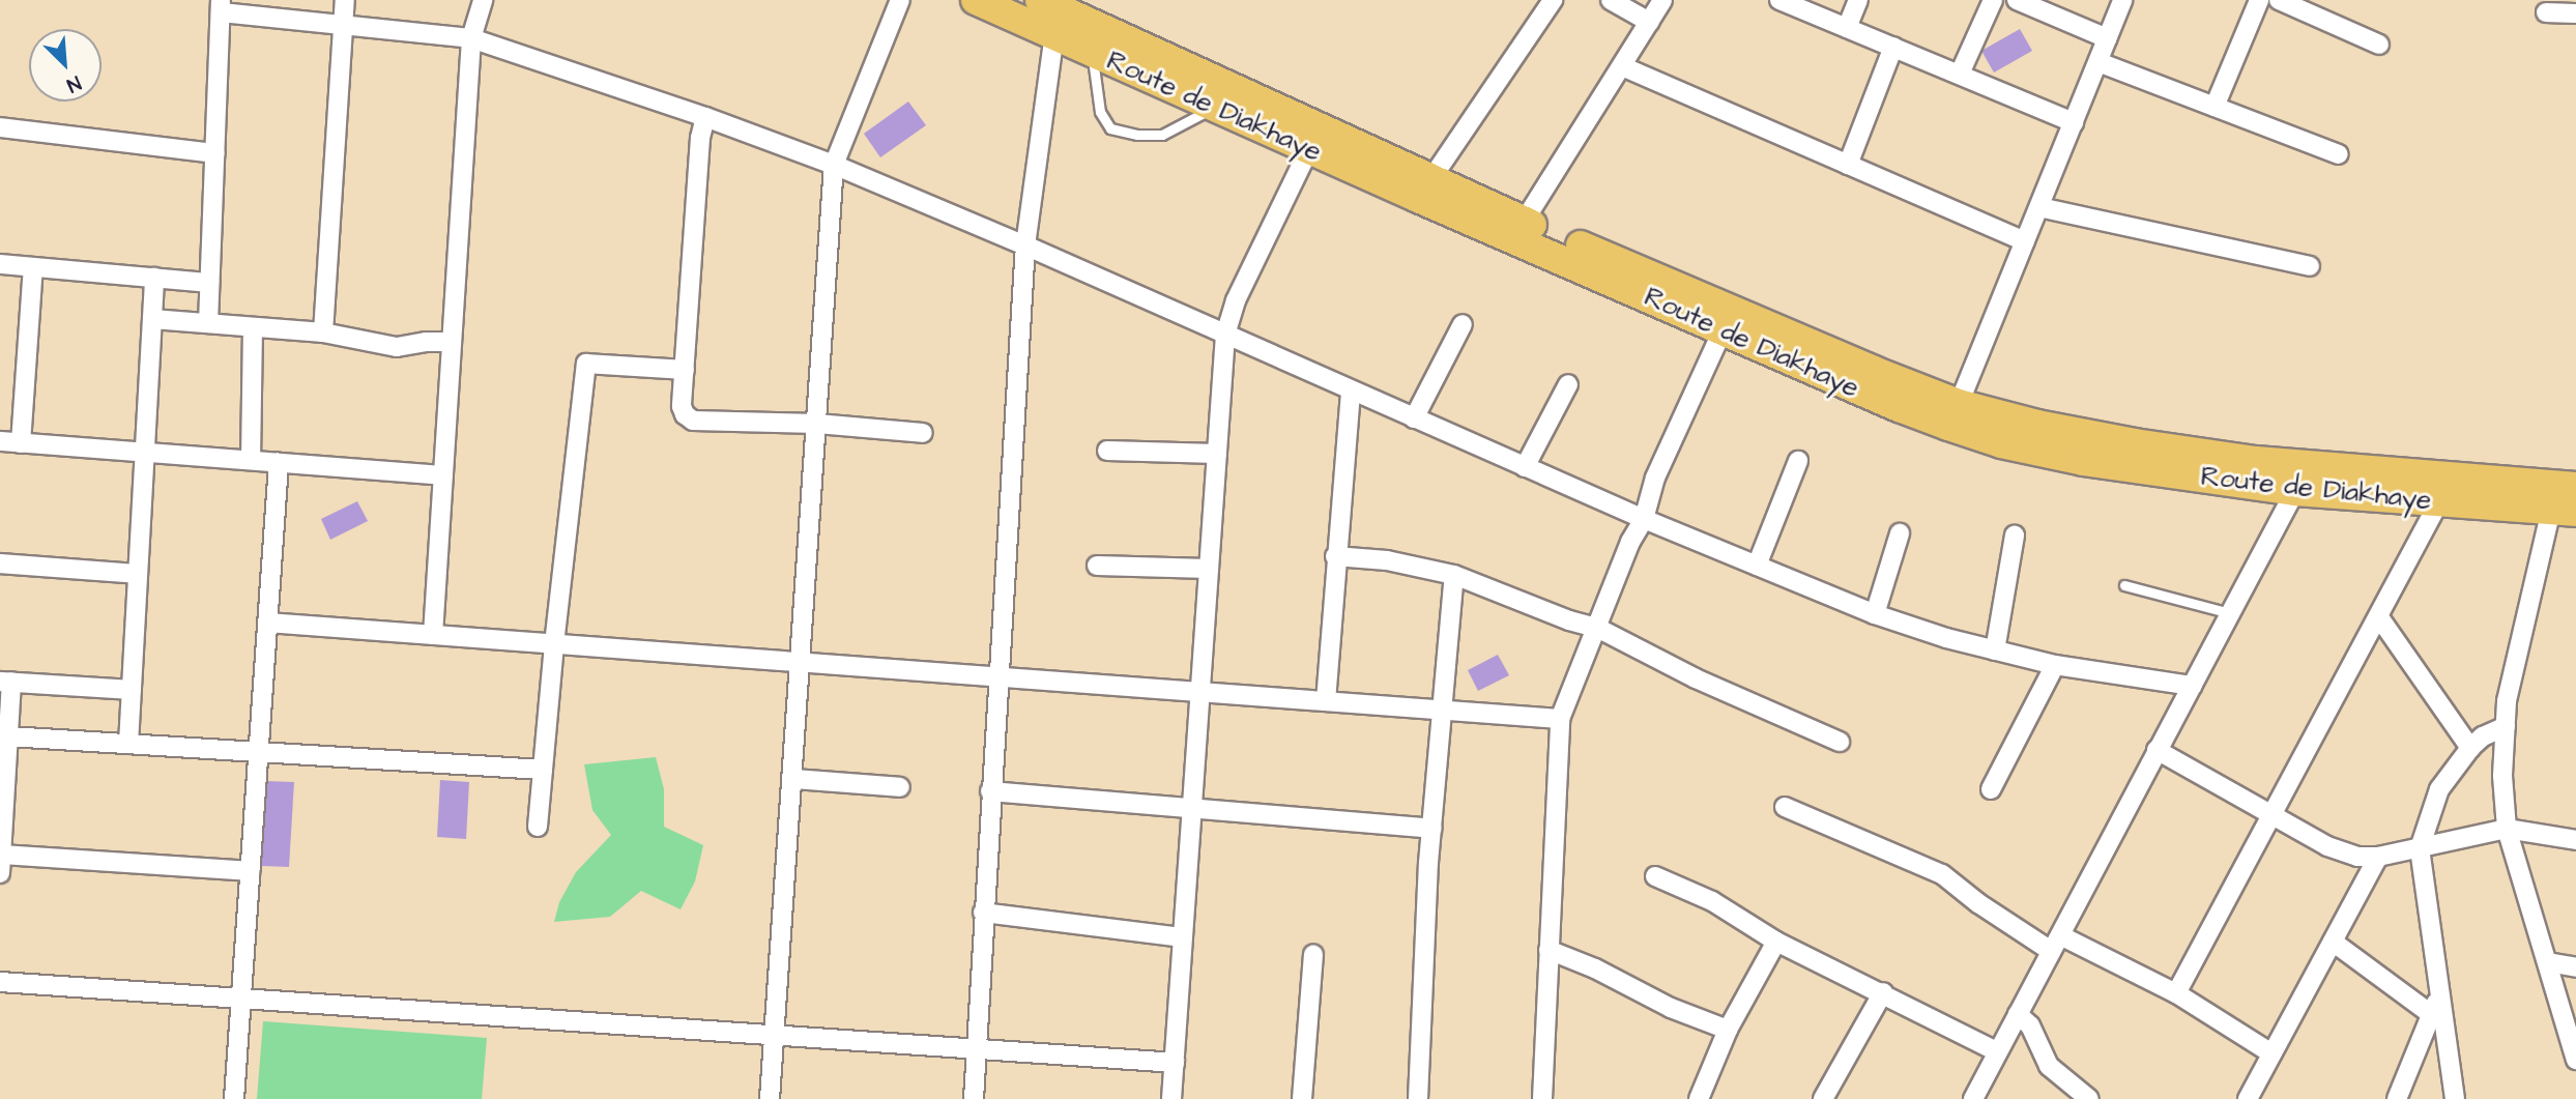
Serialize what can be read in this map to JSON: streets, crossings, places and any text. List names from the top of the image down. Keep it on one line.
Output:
{"streets":{"main road":["Route de Diakhaye"]},"north":"bottom right"}
